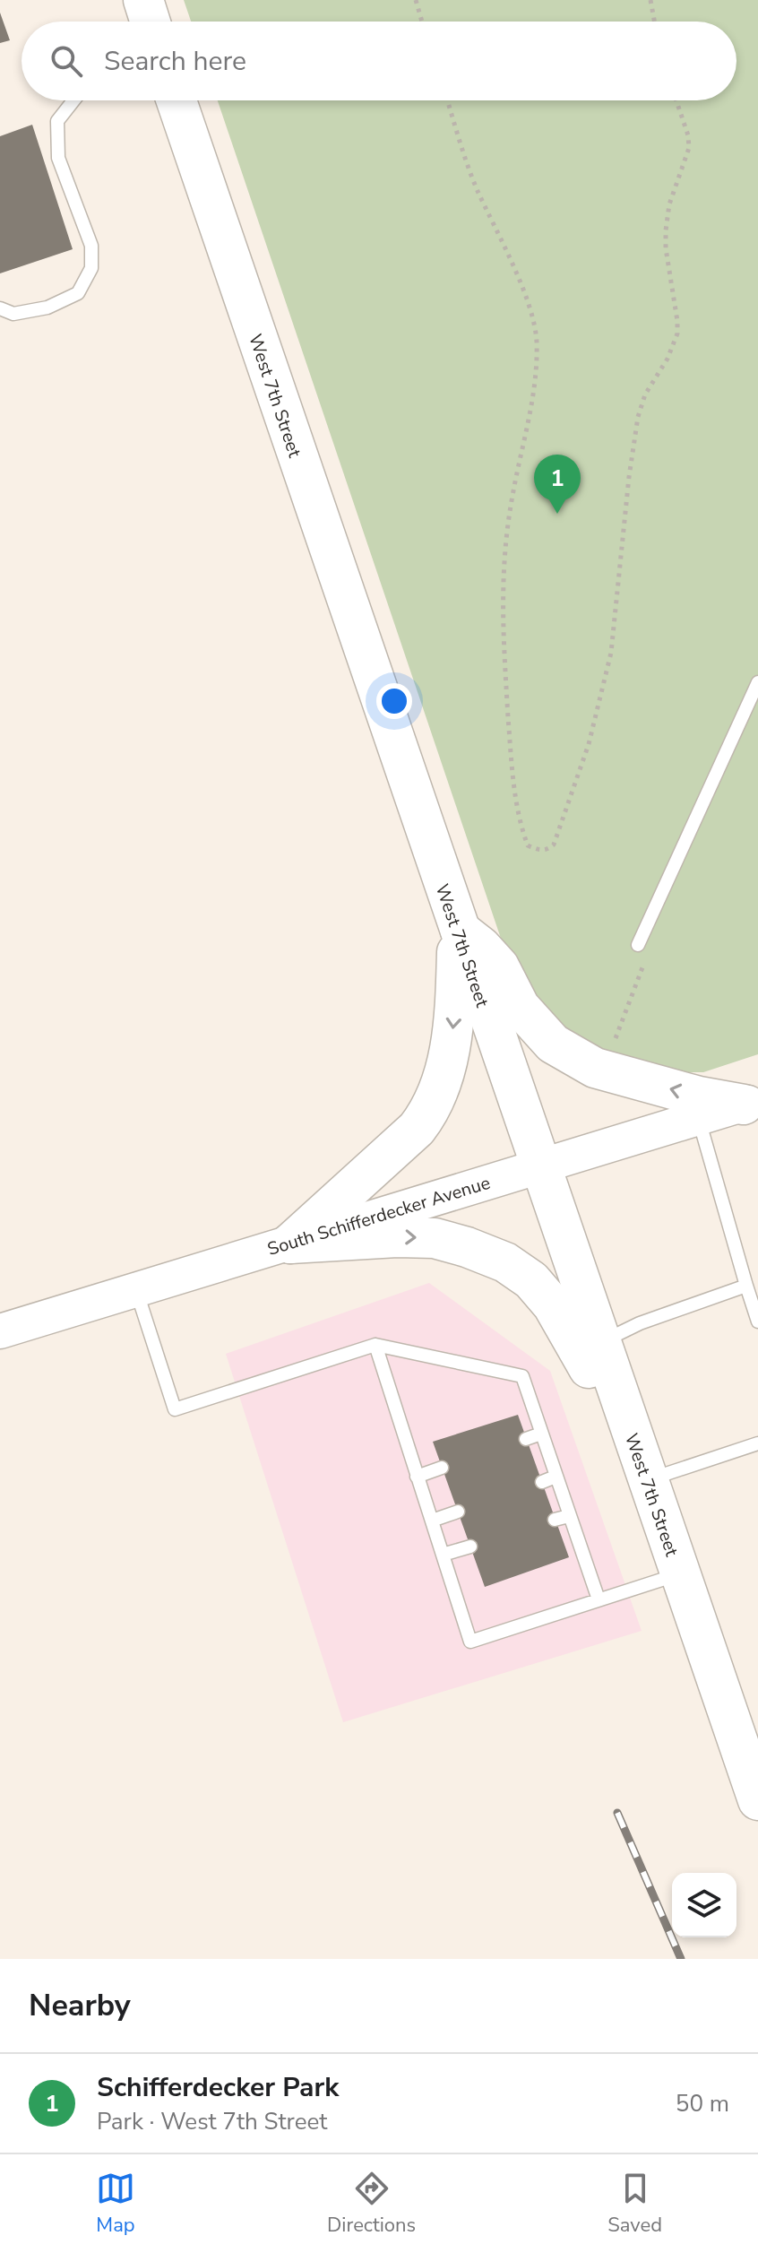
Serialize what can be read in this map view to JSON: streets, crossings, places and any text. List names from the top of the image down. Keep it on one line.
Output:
{"streets":{"main road":["West 7th Street","South Schifferdecker Avenue"]},"crossings":[["West 7th Street","South Schifferdecker Avenue"]],"page":{"search":"Search here","pins":"1","heading":"Nearby","list":[{"mark":"1","name":"Schifferdecker Park","note":"Park · West 7th Street","value":"50 m"}],"nav":["Map","Directions","Saved"]}}
